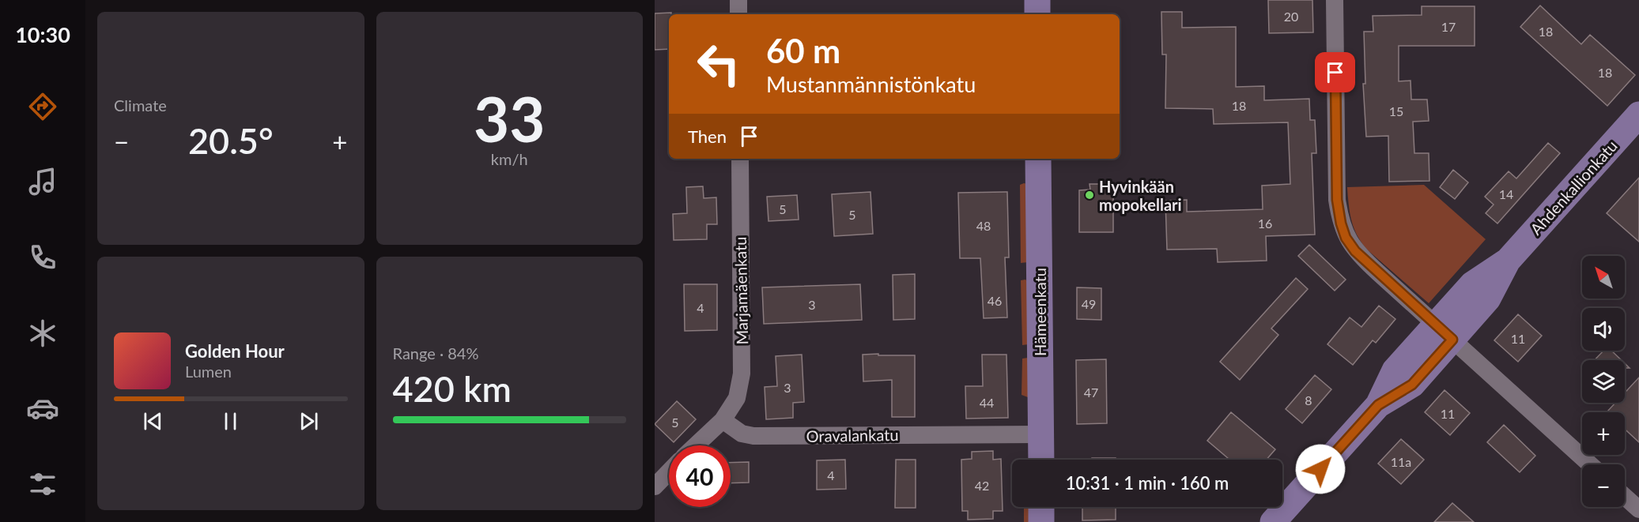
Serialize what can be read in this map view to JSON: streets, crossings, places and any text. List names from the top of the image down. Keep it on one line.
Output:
{"streets":{"street":["Ahdenkallionkatu","Marjamäenkatu","Hämeenkatu","Oravalankatu"]},"crossings":[["Marjamäenkatu","Oravalankatu"],["Hämeenkatu","Oravalankatu"]],"places":["Hyvinkään mopokellari"],"house_numbers":["20","17","18","18","18","15","14","5","5","16","48","46","49","3","4","11","3","47","8","44","11","5","11a","4","42"],"north":"top left","page":{"tabs":"10:30","tile":["Climate",["33","km/h"],["Range · 84%","420 km"]],"turn":["60 m","Mustanmännistönkatu"],"then":"Then","heat":["−","20.5°","+"],"map_buttons":["+","−"],"song":["Golden Hour","Lumen"],"limit":"40","trip":"10:31 · 1 min · 160 m"}}
